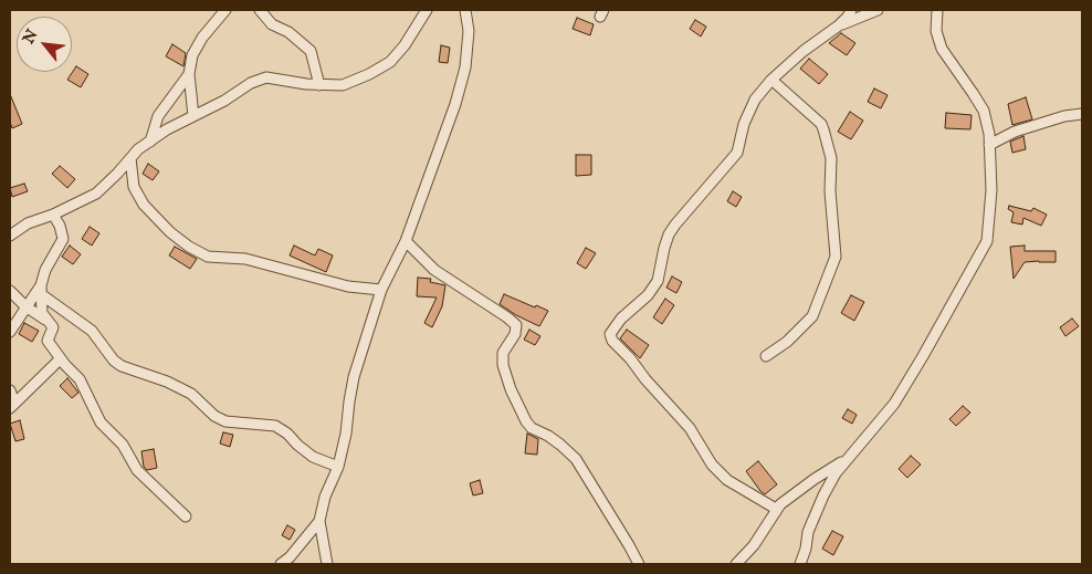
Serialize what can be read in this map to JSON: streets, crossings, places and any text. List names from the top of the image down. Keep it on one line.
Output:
{"north":"top left"}
